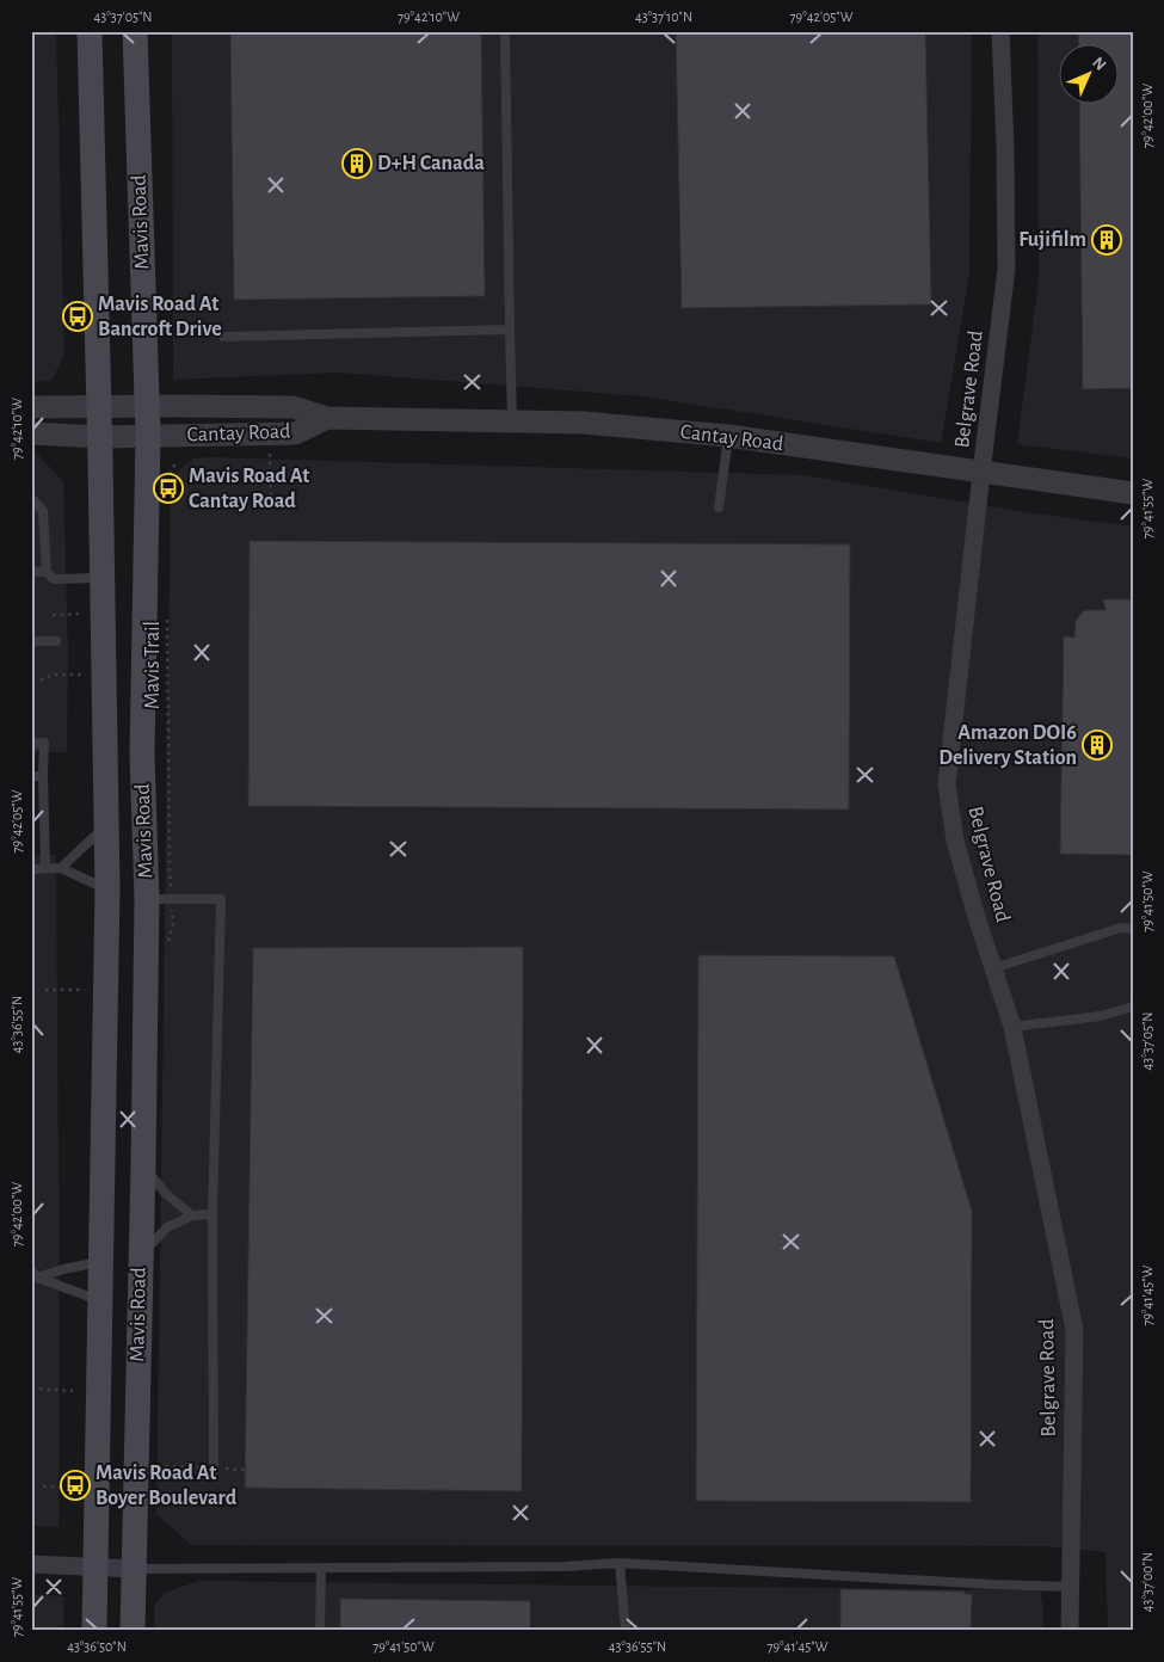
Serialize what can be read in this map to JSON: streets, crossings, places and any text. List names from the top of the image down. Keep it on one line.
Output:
{"streets":{"main road":["Mavis Road"],"street":["Belgrave Road","Cantay Road"],"path":["Mavis Trail"]},"crossings":[["Mavis Road","Cantay Road"],["Belgrave Road","Cantay Road"]],"places":{"building":["D+H Canada","Fujifilm","Amazon DOI6 Delivery Station"],"bus stop":["Mavis Road At Bancroft Drive","Mavis Road At Cantay Road","Mavis Road At Boyer Boulevard"]},"north":"top right","coordinates":["43°37'05\"N","79°42'10\"W","43°37'10\"N","79°42'05\"W","79°42'00\"W","79°41'55\"W","79°41'50\"W","43°36'55\"N","79°41'45\"W","43°37'00\"N","43°36'50\"N"]}
